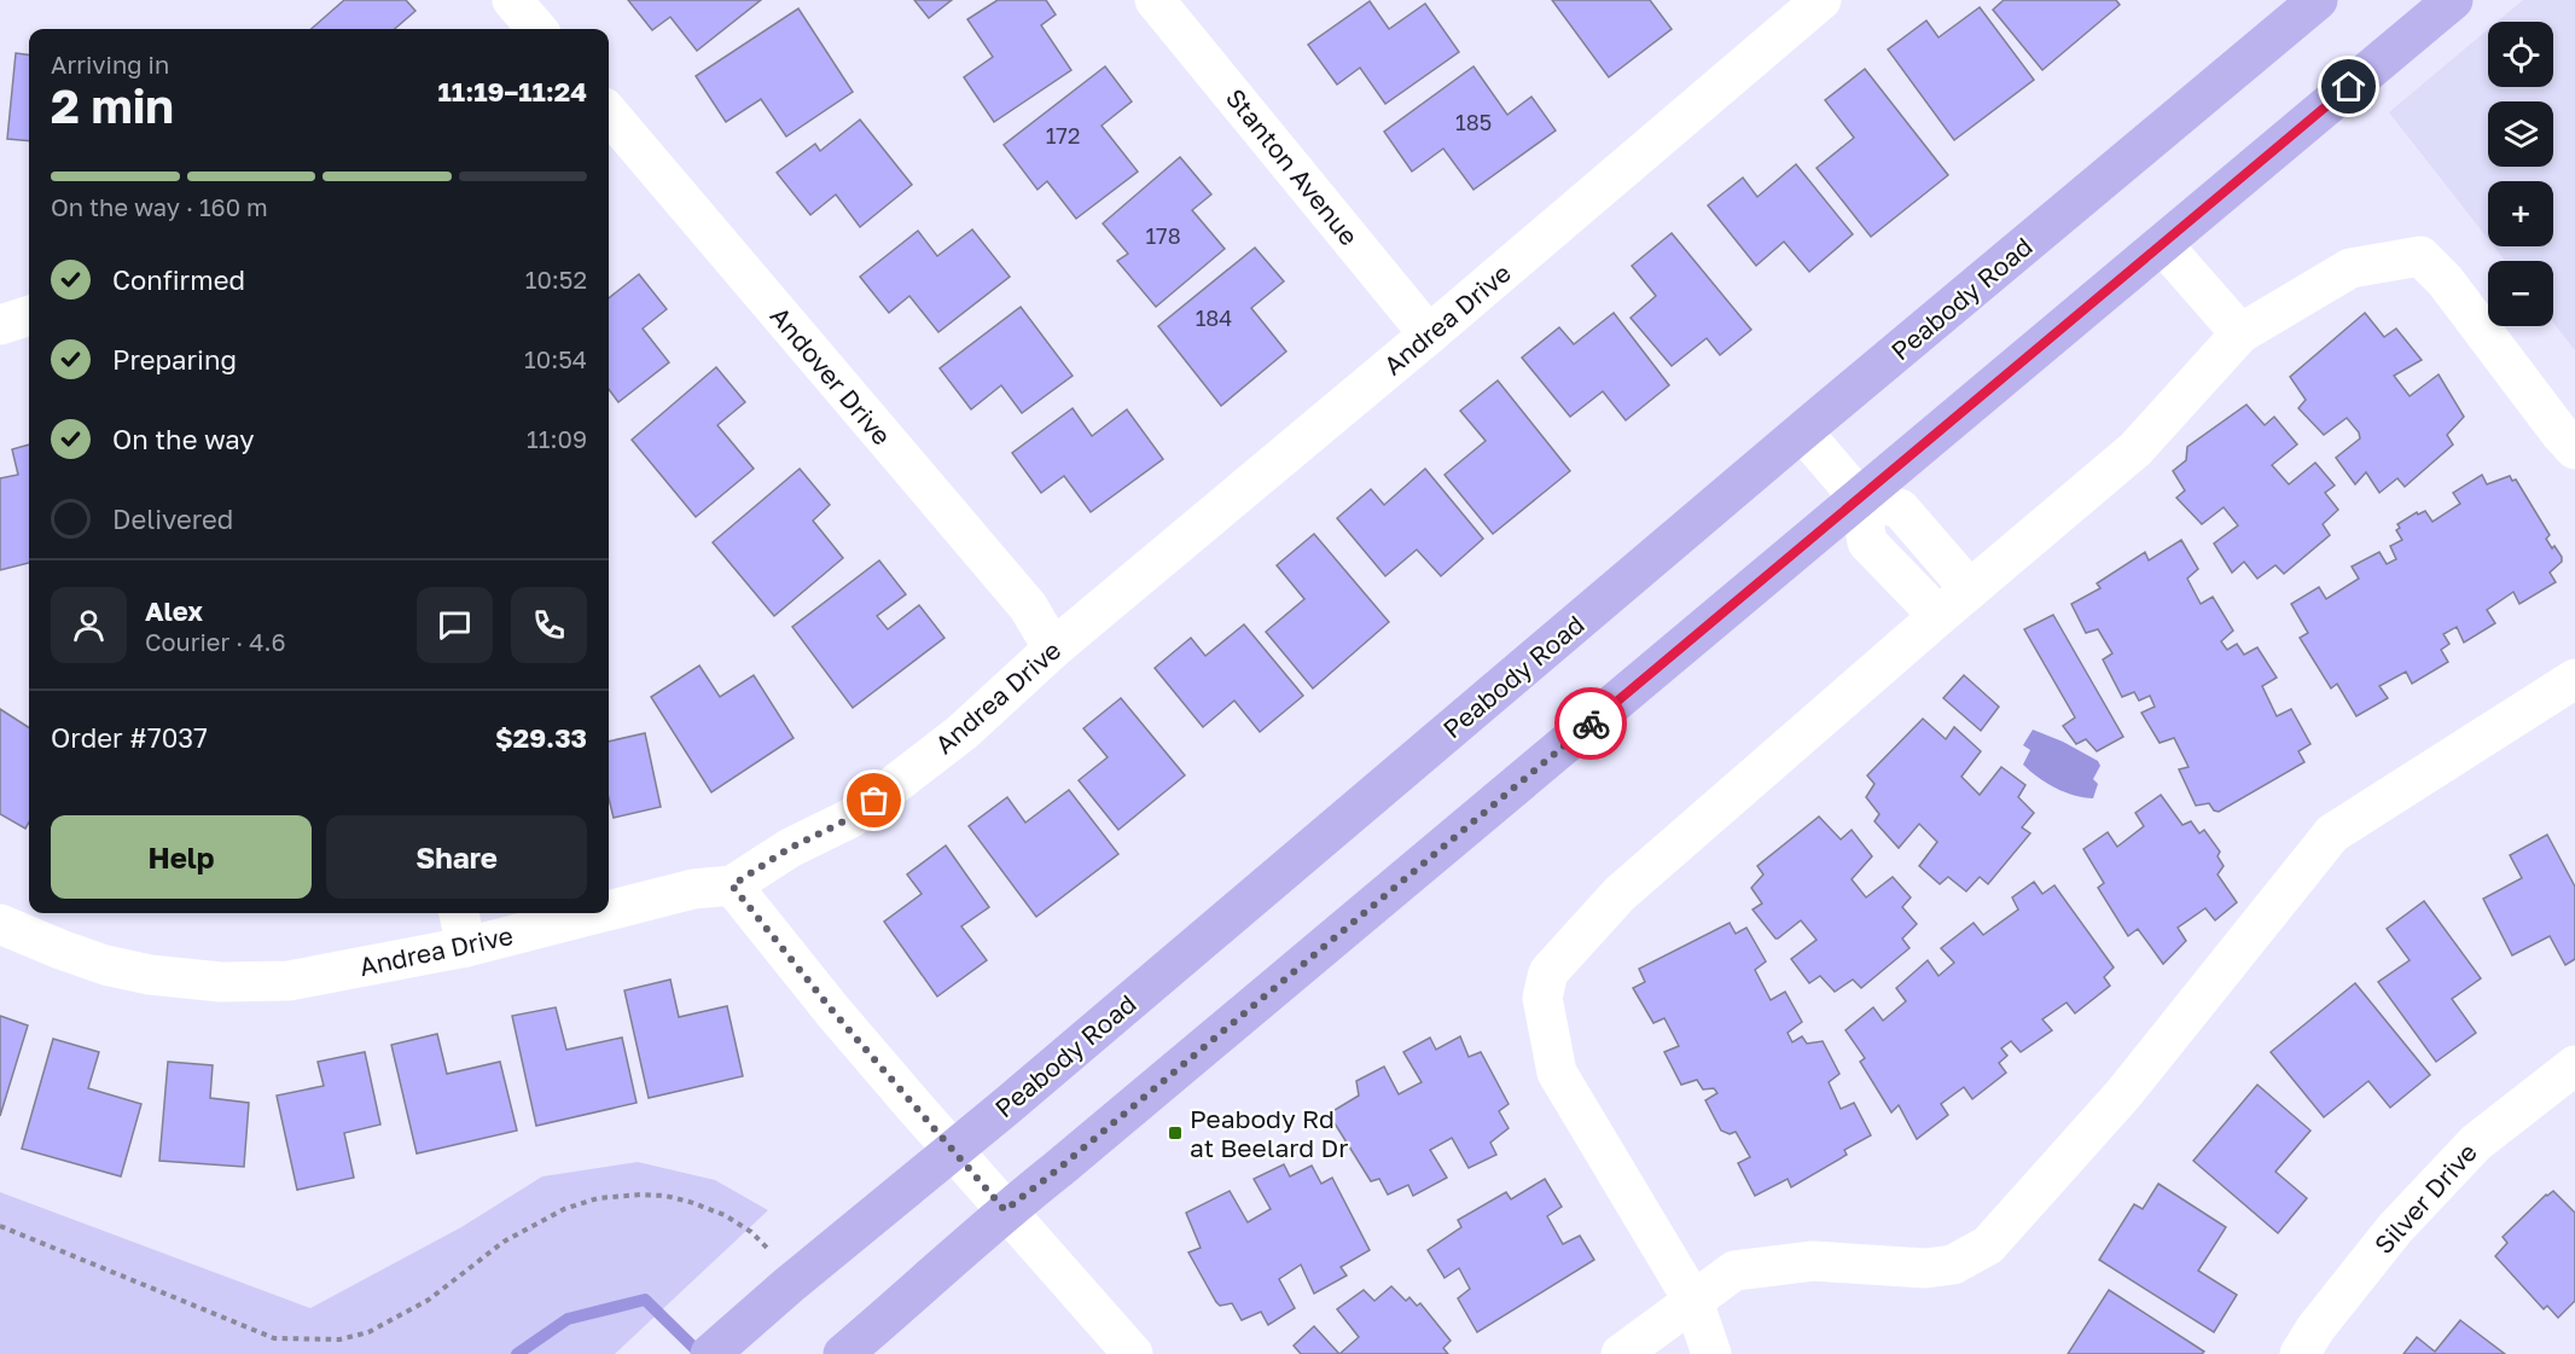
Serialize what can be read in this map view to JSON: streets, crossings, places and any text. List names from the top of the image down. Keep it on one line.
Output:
{"streets":{"main road":["Peabody Road"],"street":["Stanton Avenue","Andrea Drive","Andover Drive","Silver Drive"]},"crossings":[["Stanton Avenue","Andrea Drive"],["Andrea Drive","Andover Drive"]],"places":{"transit":["Peabody Rd at Beelard Dr"]},"house_numbers":["185","172","178","184"],"page":{"map_buttons":["+","−"],"heading":["2 min","Arriving in","11:19–11:24"],"panel":["Alex","Courier · 4.6","Order #7037","$29.33"],"bar":"On the way · 160 m","list":[["Confirmed","10:52"],["Preparing","10:54"],["On the way","11:09"],"Delivered"],"buttons":["Help","Share"]}}
